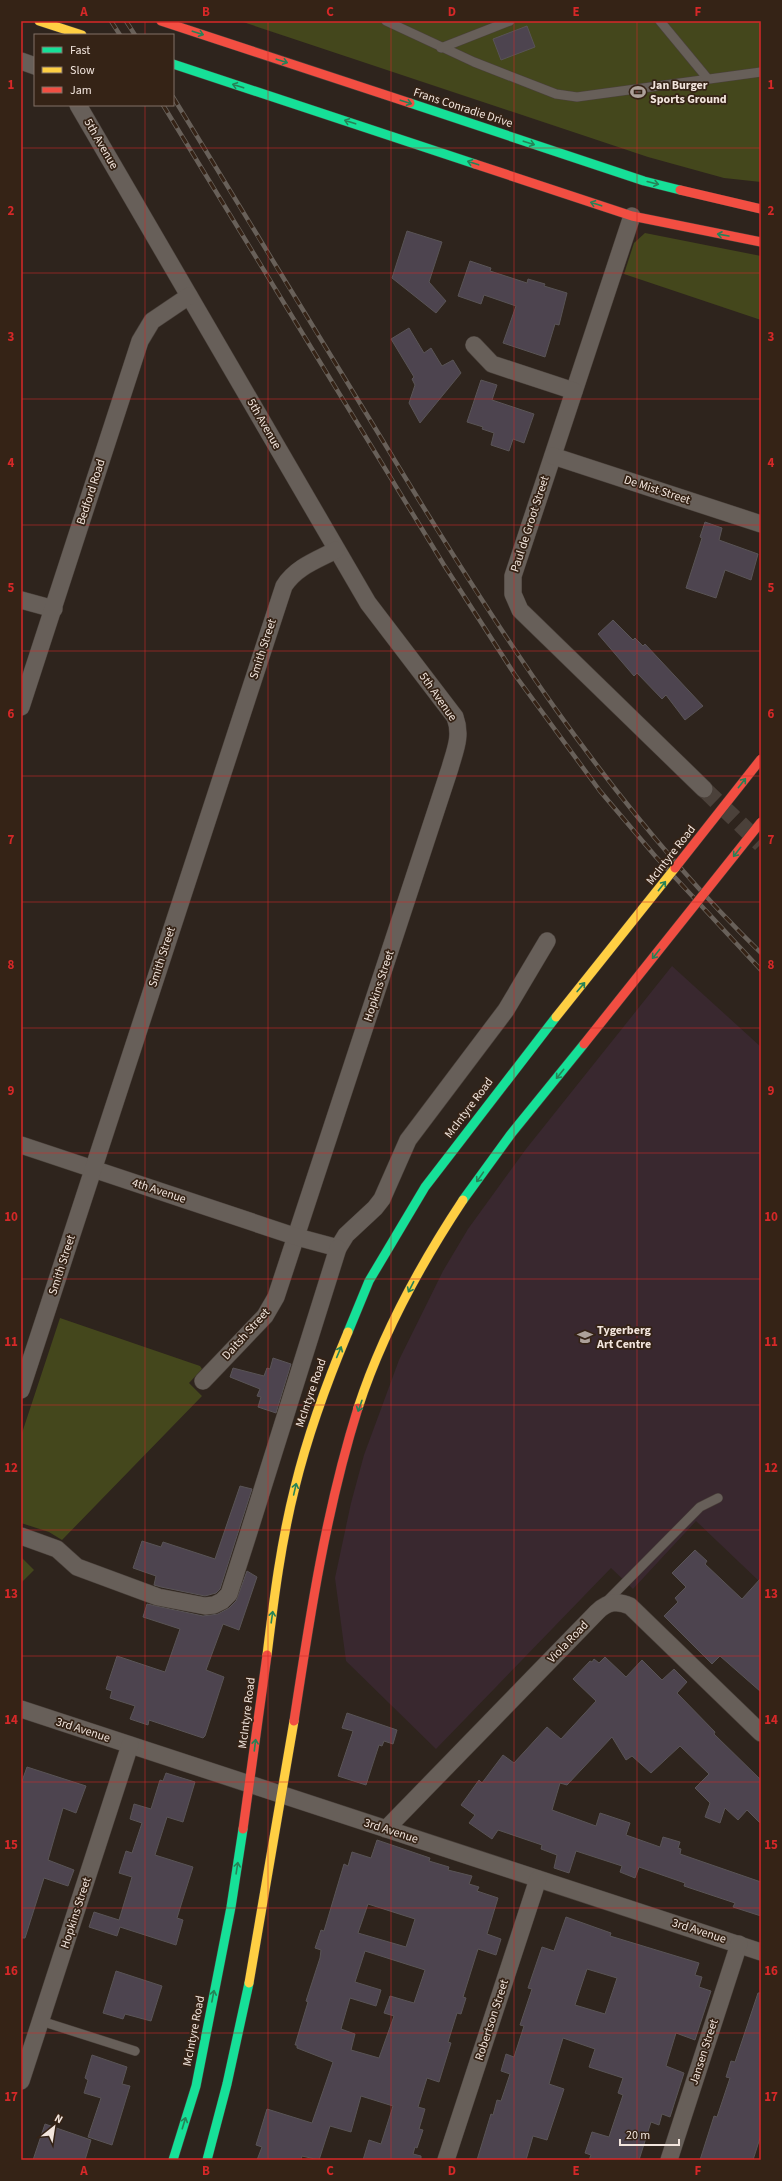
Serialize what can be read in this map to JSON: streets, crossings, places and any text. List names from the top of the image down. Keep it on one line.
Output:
{"streets":{"main road":["Frans Conradie Drive","McIntyre Road"],"street":["5th Avenue","De Mist Street","Bedford Road","Paul de Groot Street","Smith Street","Hopkins Street","4th Avenue","Daitsh Street","Viola Road","3rd Avenue","Robertson Street","Jansen Street"]},"crossings":[["5th Avenue","Bedford Road"],["5th Avenue","Smith Street"],["5th Avenue","Hopkins Street"],["De Mist Street","Paul de Groot Street"],["Smith Street","4th Avenue"],["McIntyre Road","3rd Avenue"],["Hopkins Street","4th Avenue"],["Hopkins Street","Daitsh Street"],["Hopkins Street","3rd Avenue"],["4th Avenue","Daitsh Street"],["Viola Road","3rd Avenue"],["3rd Avenue","Robertson Street"],["3rd Avenue","Jansen Street"]],"places":{"sports":["Jan Burger Sports Ground"],"school or university":["Tygerberg Art Centre"]},"legend":["Fast","Slow","Jam"],"scale_bar":"20 m","north":"top right","grid":{"columns":["A","B","C","D","E","F"],"rows":["1","2","3","4","5","6","7","8","9","10","11","12","13","14","15","16","17"]}}
